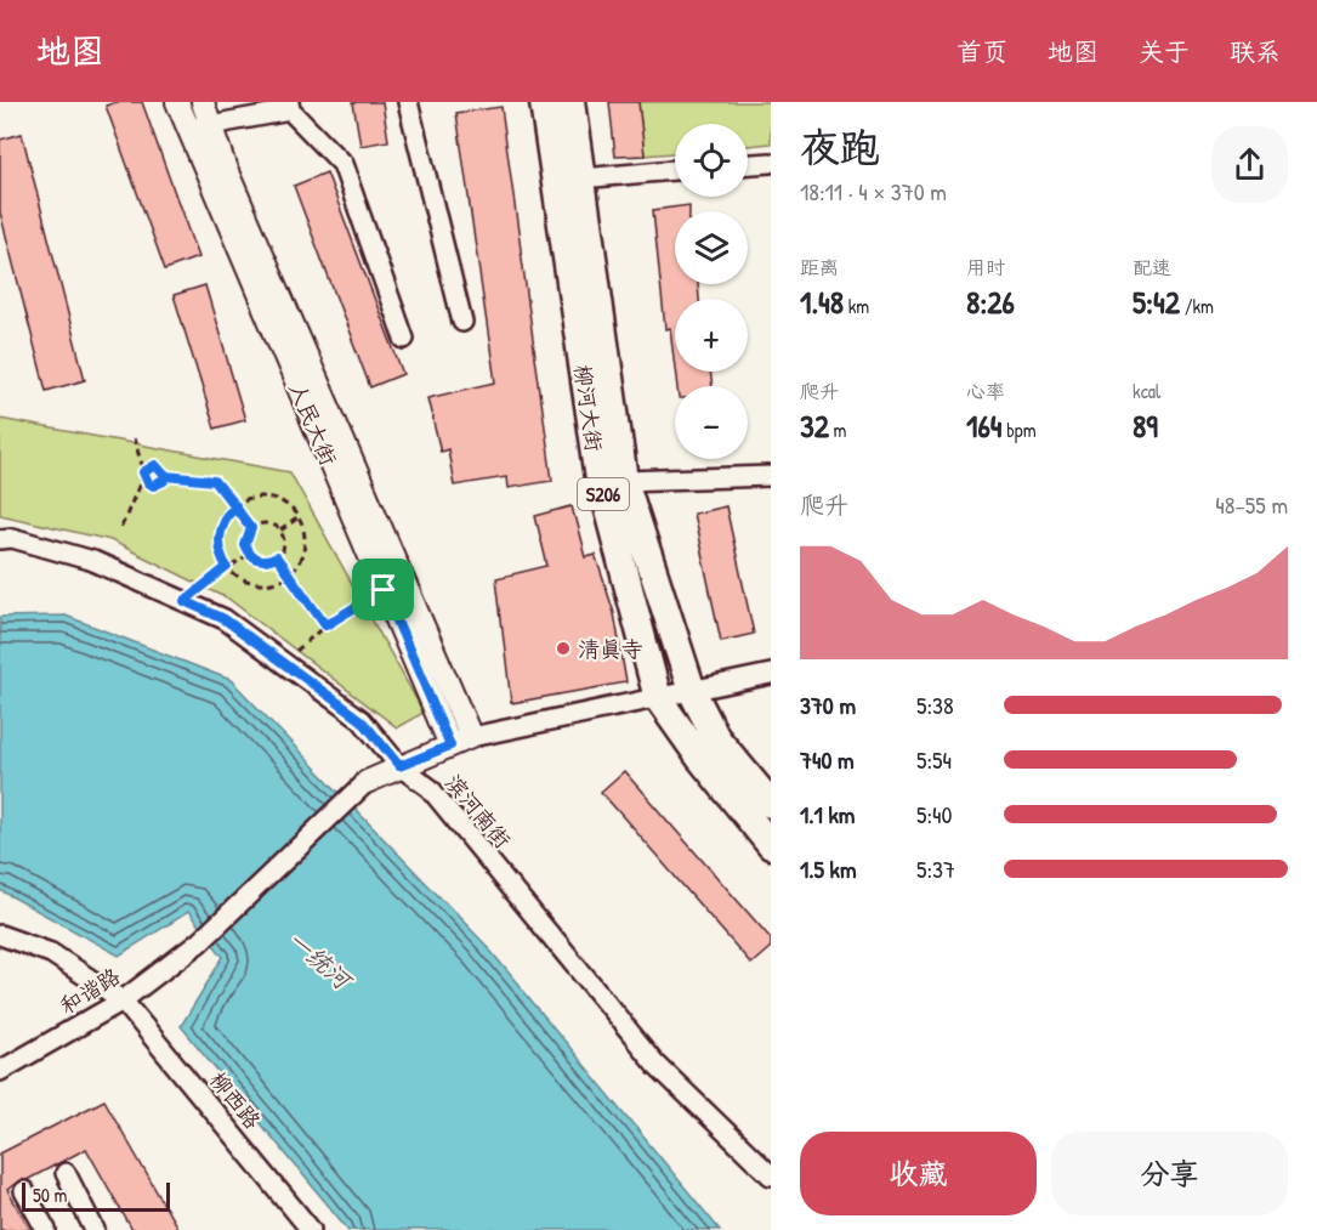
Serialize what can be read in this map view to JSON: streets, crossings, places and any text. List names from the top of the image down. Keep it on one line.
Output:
{"streets":{"main road":["柳河大街","S206"],"street":["人民大街","滨河南街","和谐路","柳西路"]},"crossings":[["和谐路","柳西路"]],"water":["一统河"],"places":["清真寺"],"scale_bar":"50 m","page":{"header":"地图","nav":["首页","地图","关于","联系"],"heading":["夜跑","18:11 · 4 × 370 m"],"map_buttons":["+","−"],"stats":[["距离","1.48 km"],["用时","8:26"],["配速","5:42 /km"],["爬升","32 m"],["心率","164 bpm"],["kcal","89"]],"chart":["爬升","48–55 m"],"list":[{"name":"370 m","note":"5:38"},{"name":"740 m","note":"5:54"},{"name":"1.1 km","note":"5:40"},{"name":"1.5 km","note":"5:37"}],"buttons":["收藏","分享"],"scale":"50 m"}}
